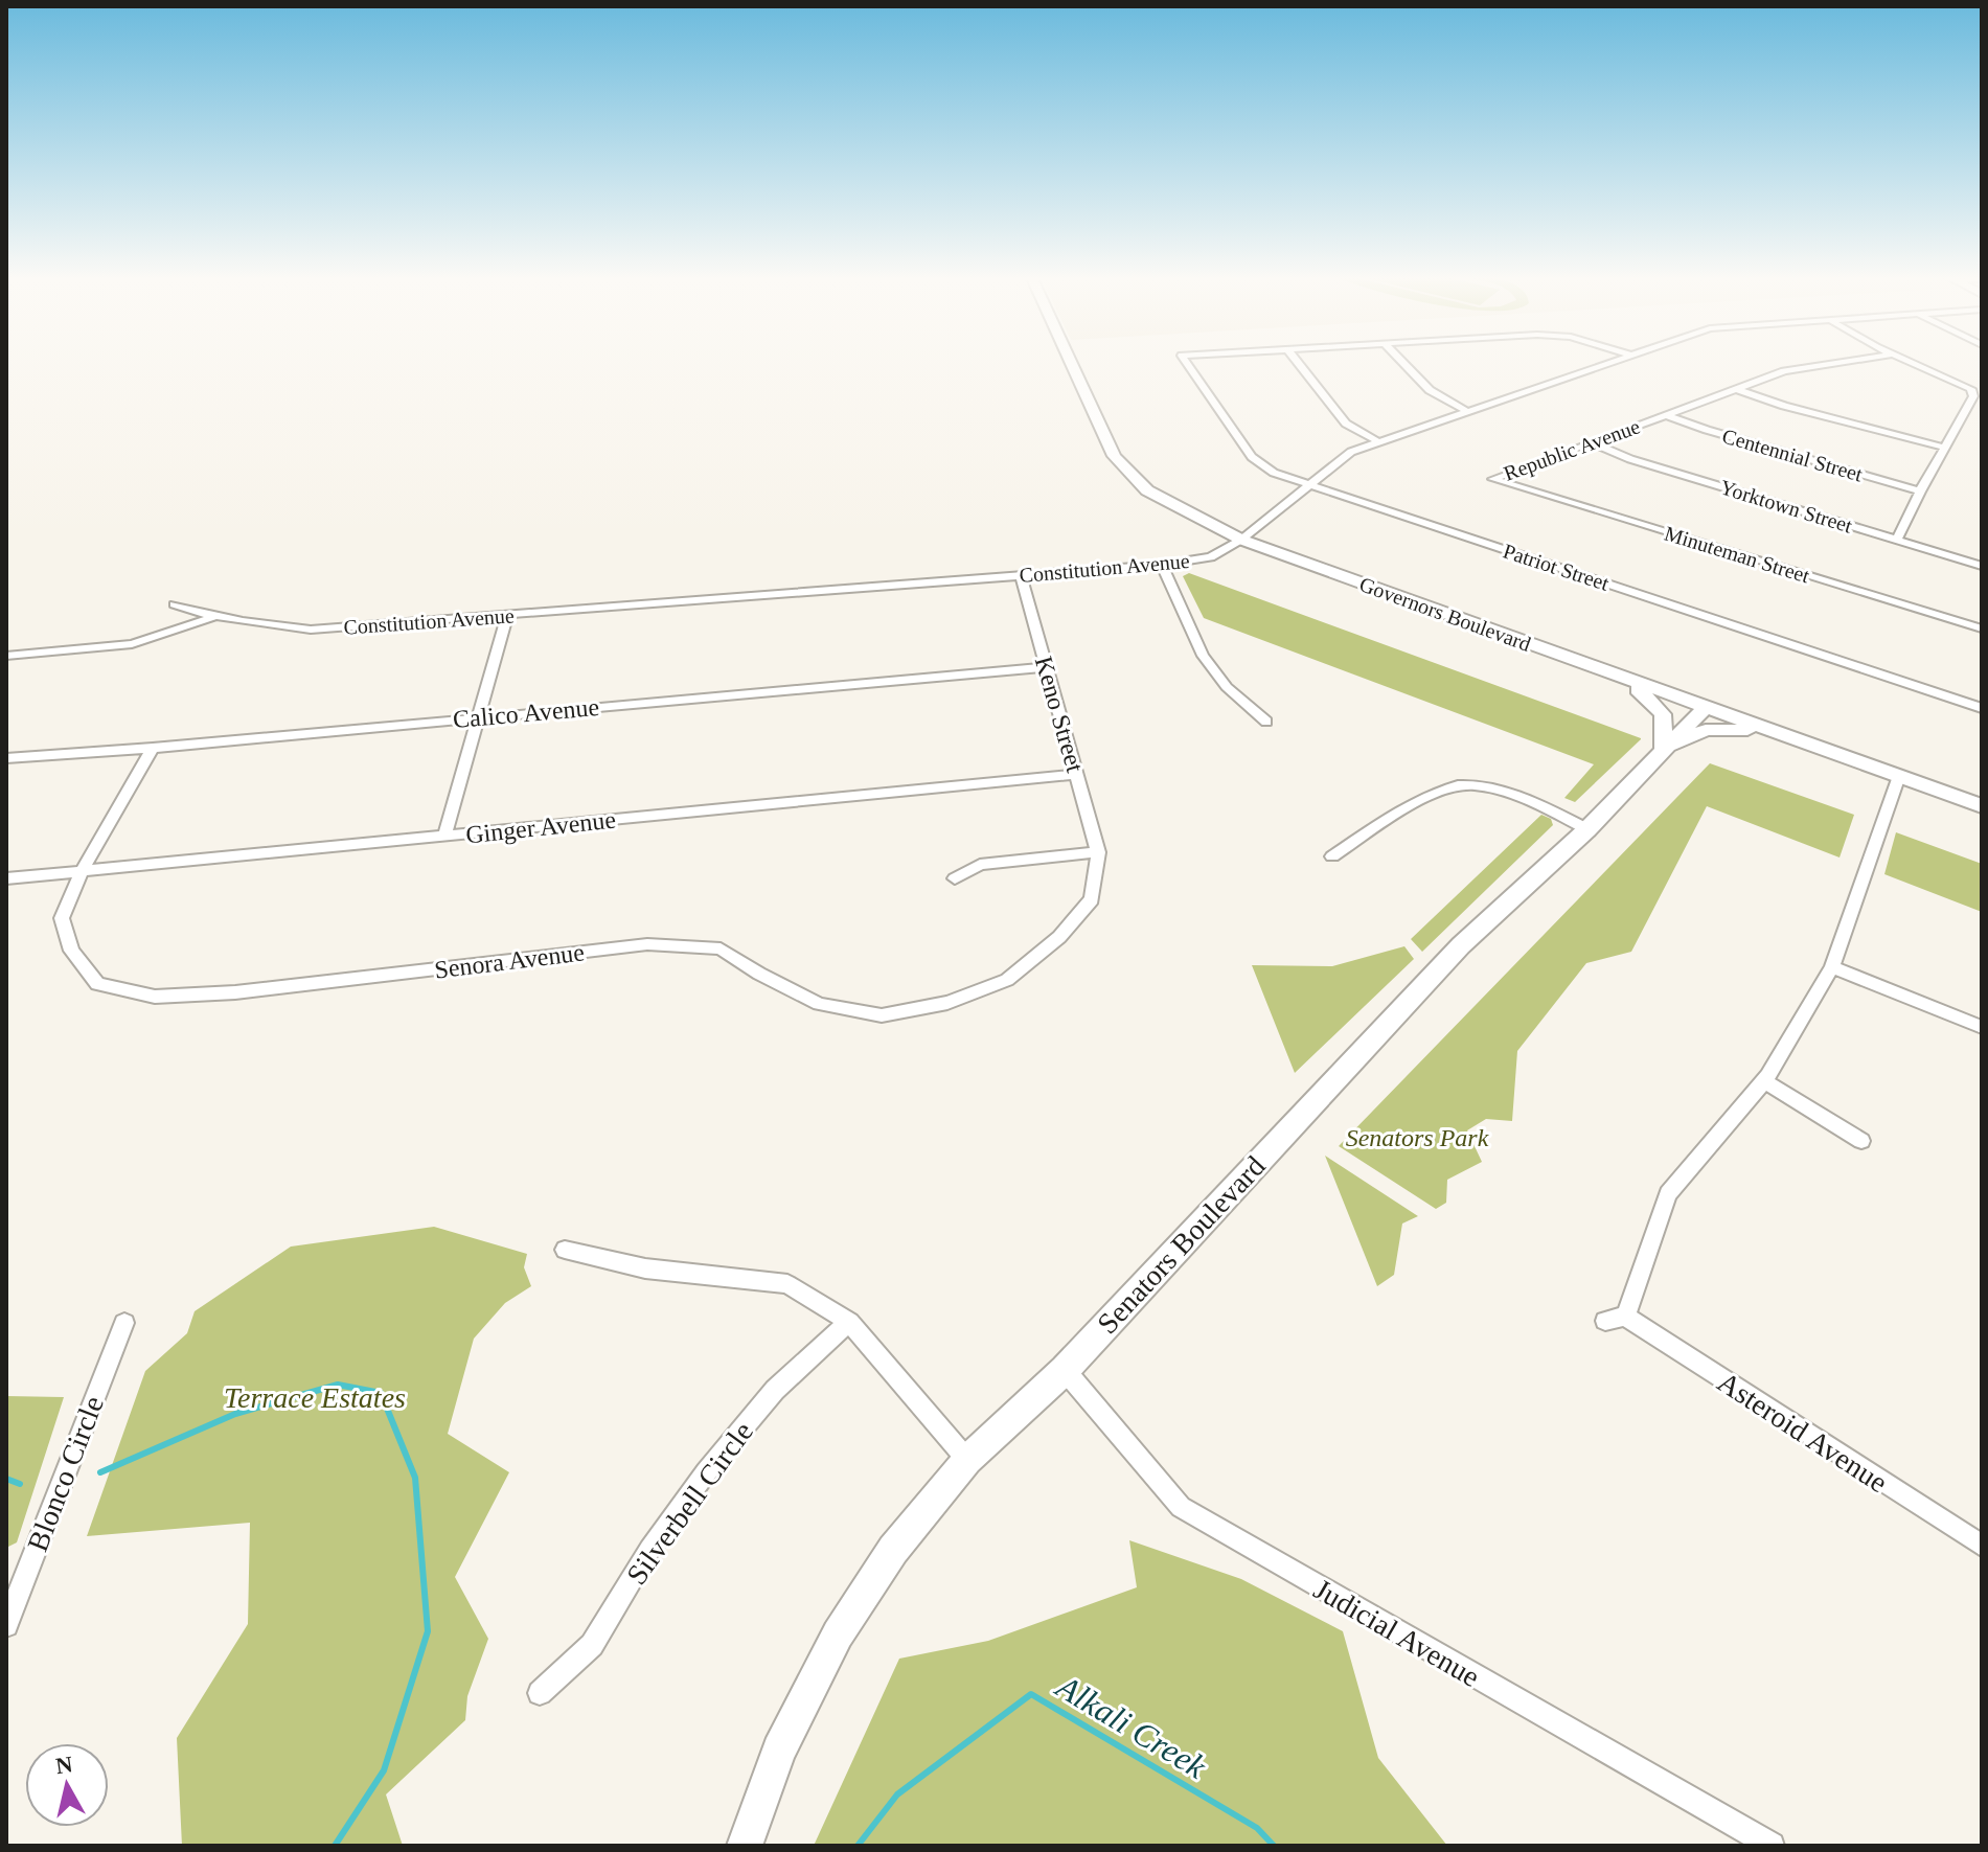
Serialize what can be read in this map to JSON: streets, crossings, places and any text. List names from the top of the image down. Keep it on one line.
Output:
{"streets":{"main road":["Governors Boulevard","Senators Boulevard"],"street":["Republic Avenue","Centennial Street","Yorktown Street","Minuteman Street","Patriot Street","Constitution Avenue","Calico Avenue","Keno Street","Ginger Avenue","Senora Avenue","Asteroid Avenue","Blonco Circle","Silverbell Circle","Judicial Avenue"]},"crossings":[["Republic Avenue","Centennial Street"],["Republic Avenue","Yorktown Street"],["Republic Avenue","Minuteman Street"],["Patriot Street","Constitution Avenue"],["Constitution Avenue","Governors Boulevard"],["Constitution Avenue","Keno Street"],["Governors Boulevard","Senators Boulevard"],["Calico Avenue","Keno Street"],["Calico Avenue","Senora Avenue"],["Keno Street","Ginger Avenue"],["Keno Street","Senora Avenue"],["Ginger Avenue","Senora Avenue"],["Senators Boulevard","Judicial Avenue"]],"water":["Alkali Creek"],"parks":["Senators Park","Terrace Estates"],"north":"top"}
